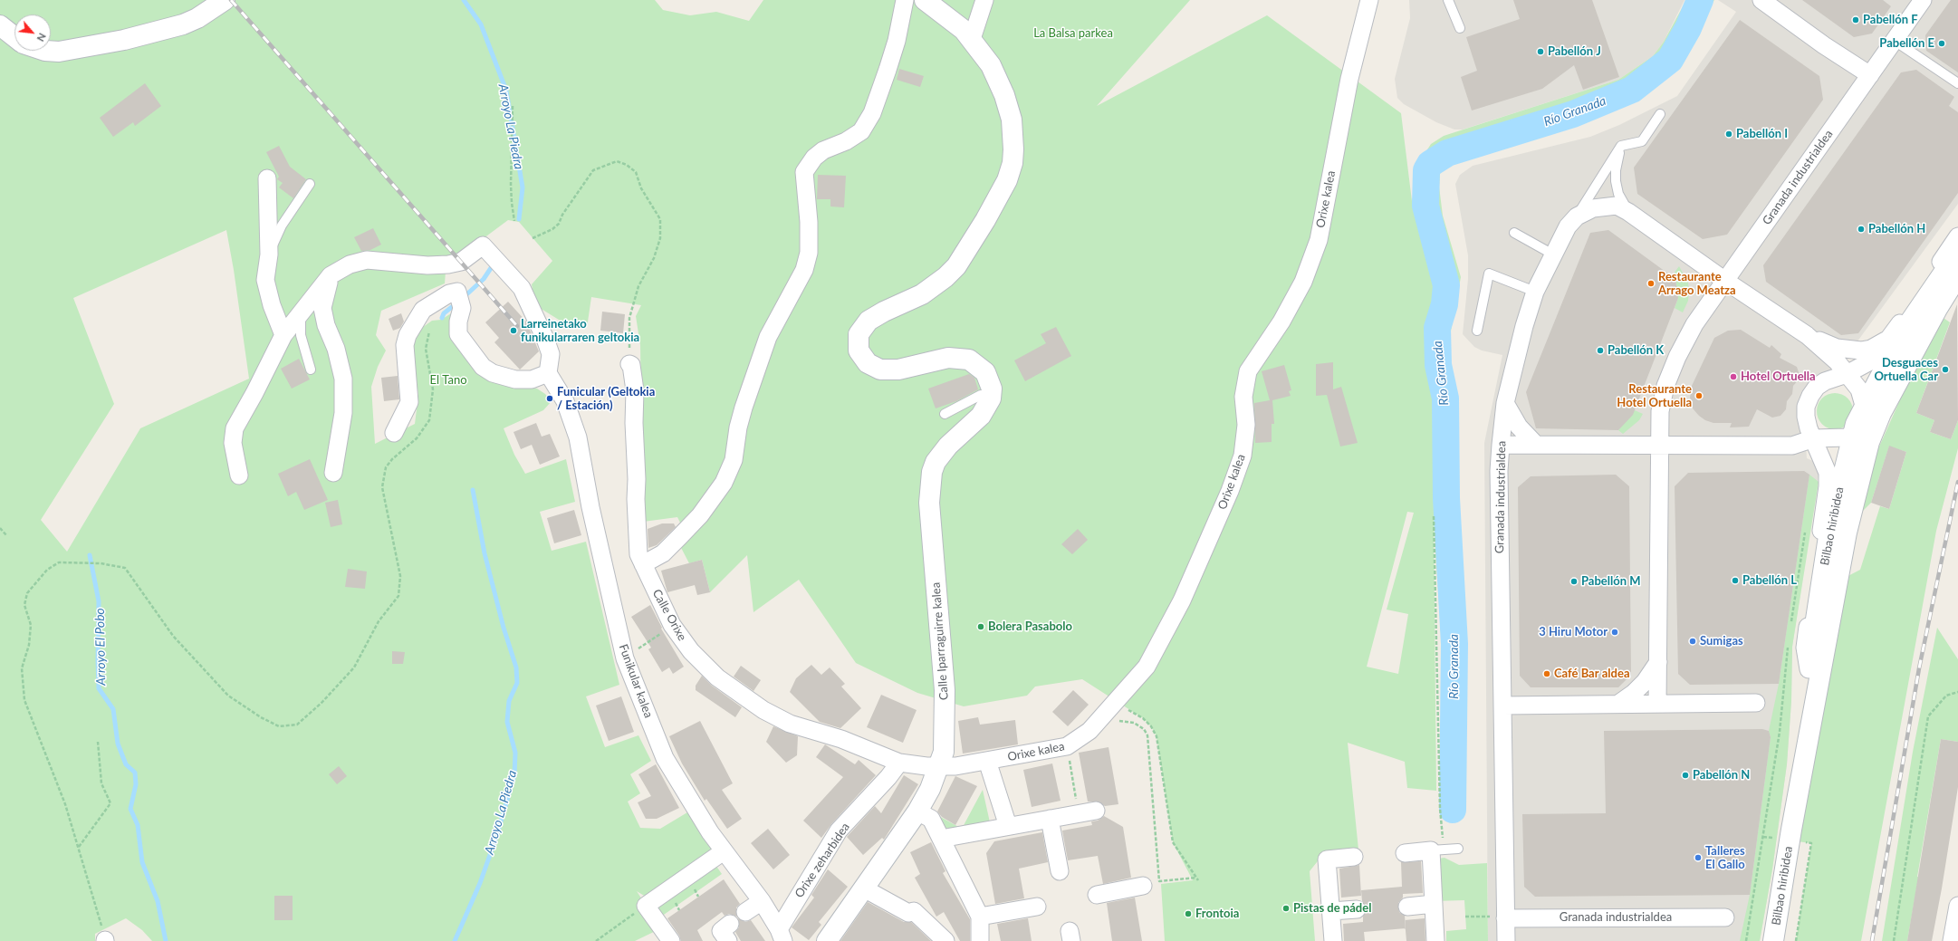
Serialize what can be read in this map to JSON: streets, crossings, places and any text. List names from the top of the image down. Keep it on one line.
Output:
{"streets":{"street":["Granada industrialdea","Orixe kalea","Bilbao hiribidea","Calle Orixe","Calle Iparraguirre kalea","Funikular kalea","Orixe zeharbidea"]},"crossings":[["Orixe kalea","Calle Orixe"],["Orixe kalea","Calle Iparraguirre kalea"],["Orixe kalea","Orixe zeharbidea"],["Calle Orixe","Orixe zeharbidea"],["Funikular kalea","Orixe zeharbidea"]],"water":["Río Granada","Arroyo La Piedra","Arroyo El Pobo"],"parks":["La Balsa parkea","El Tano"],"places":["Pabellón F","Pabellón E","Pabellón J","Pabellón I","Pabellón H","Restaurante Arrago Meatza","Larreinetako funikularraren geltokia","Pabellón K","Desguaces Ortuella Car","Hotel Ortuella","Restaurante Hotel Ortuella","Funicular (Geltokia / Estación)","Pabellón L","Pabellón M","Bolera Pasabolo","3 Hiru Motor","Sumigas","Café Bar aldea","Pabellón N","Talleres El Gallo","Pistas de pádel","Frontoia"],"north":"bottom right"}
